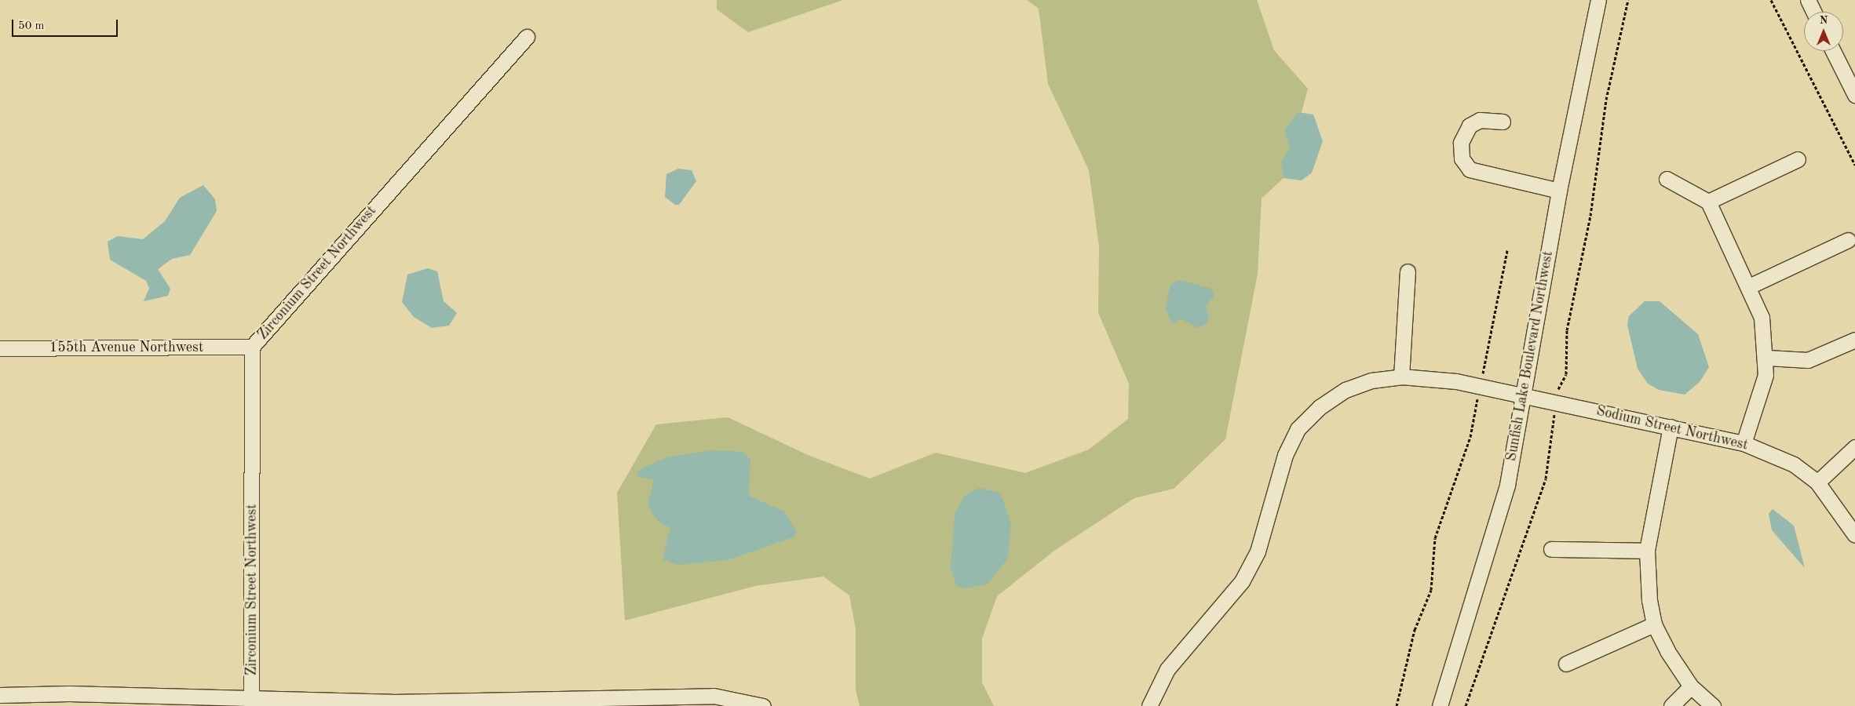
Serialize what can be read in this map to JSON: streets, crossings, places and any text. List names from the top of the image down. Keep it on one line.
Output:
{"streets":{"street":["Zirconium Street Northwest","155th Avenue Northwest","Sunfish Lake Boulevard Northwest","Sodium Street Northwest"]},"crossings":[["Zirconium Street Northwest","155th Avenue Northwest"],["Sunfish Lake Boulevard Northwest","Sodium Street Northwest"]],"scale_bar":"50 m","north":"top"}
